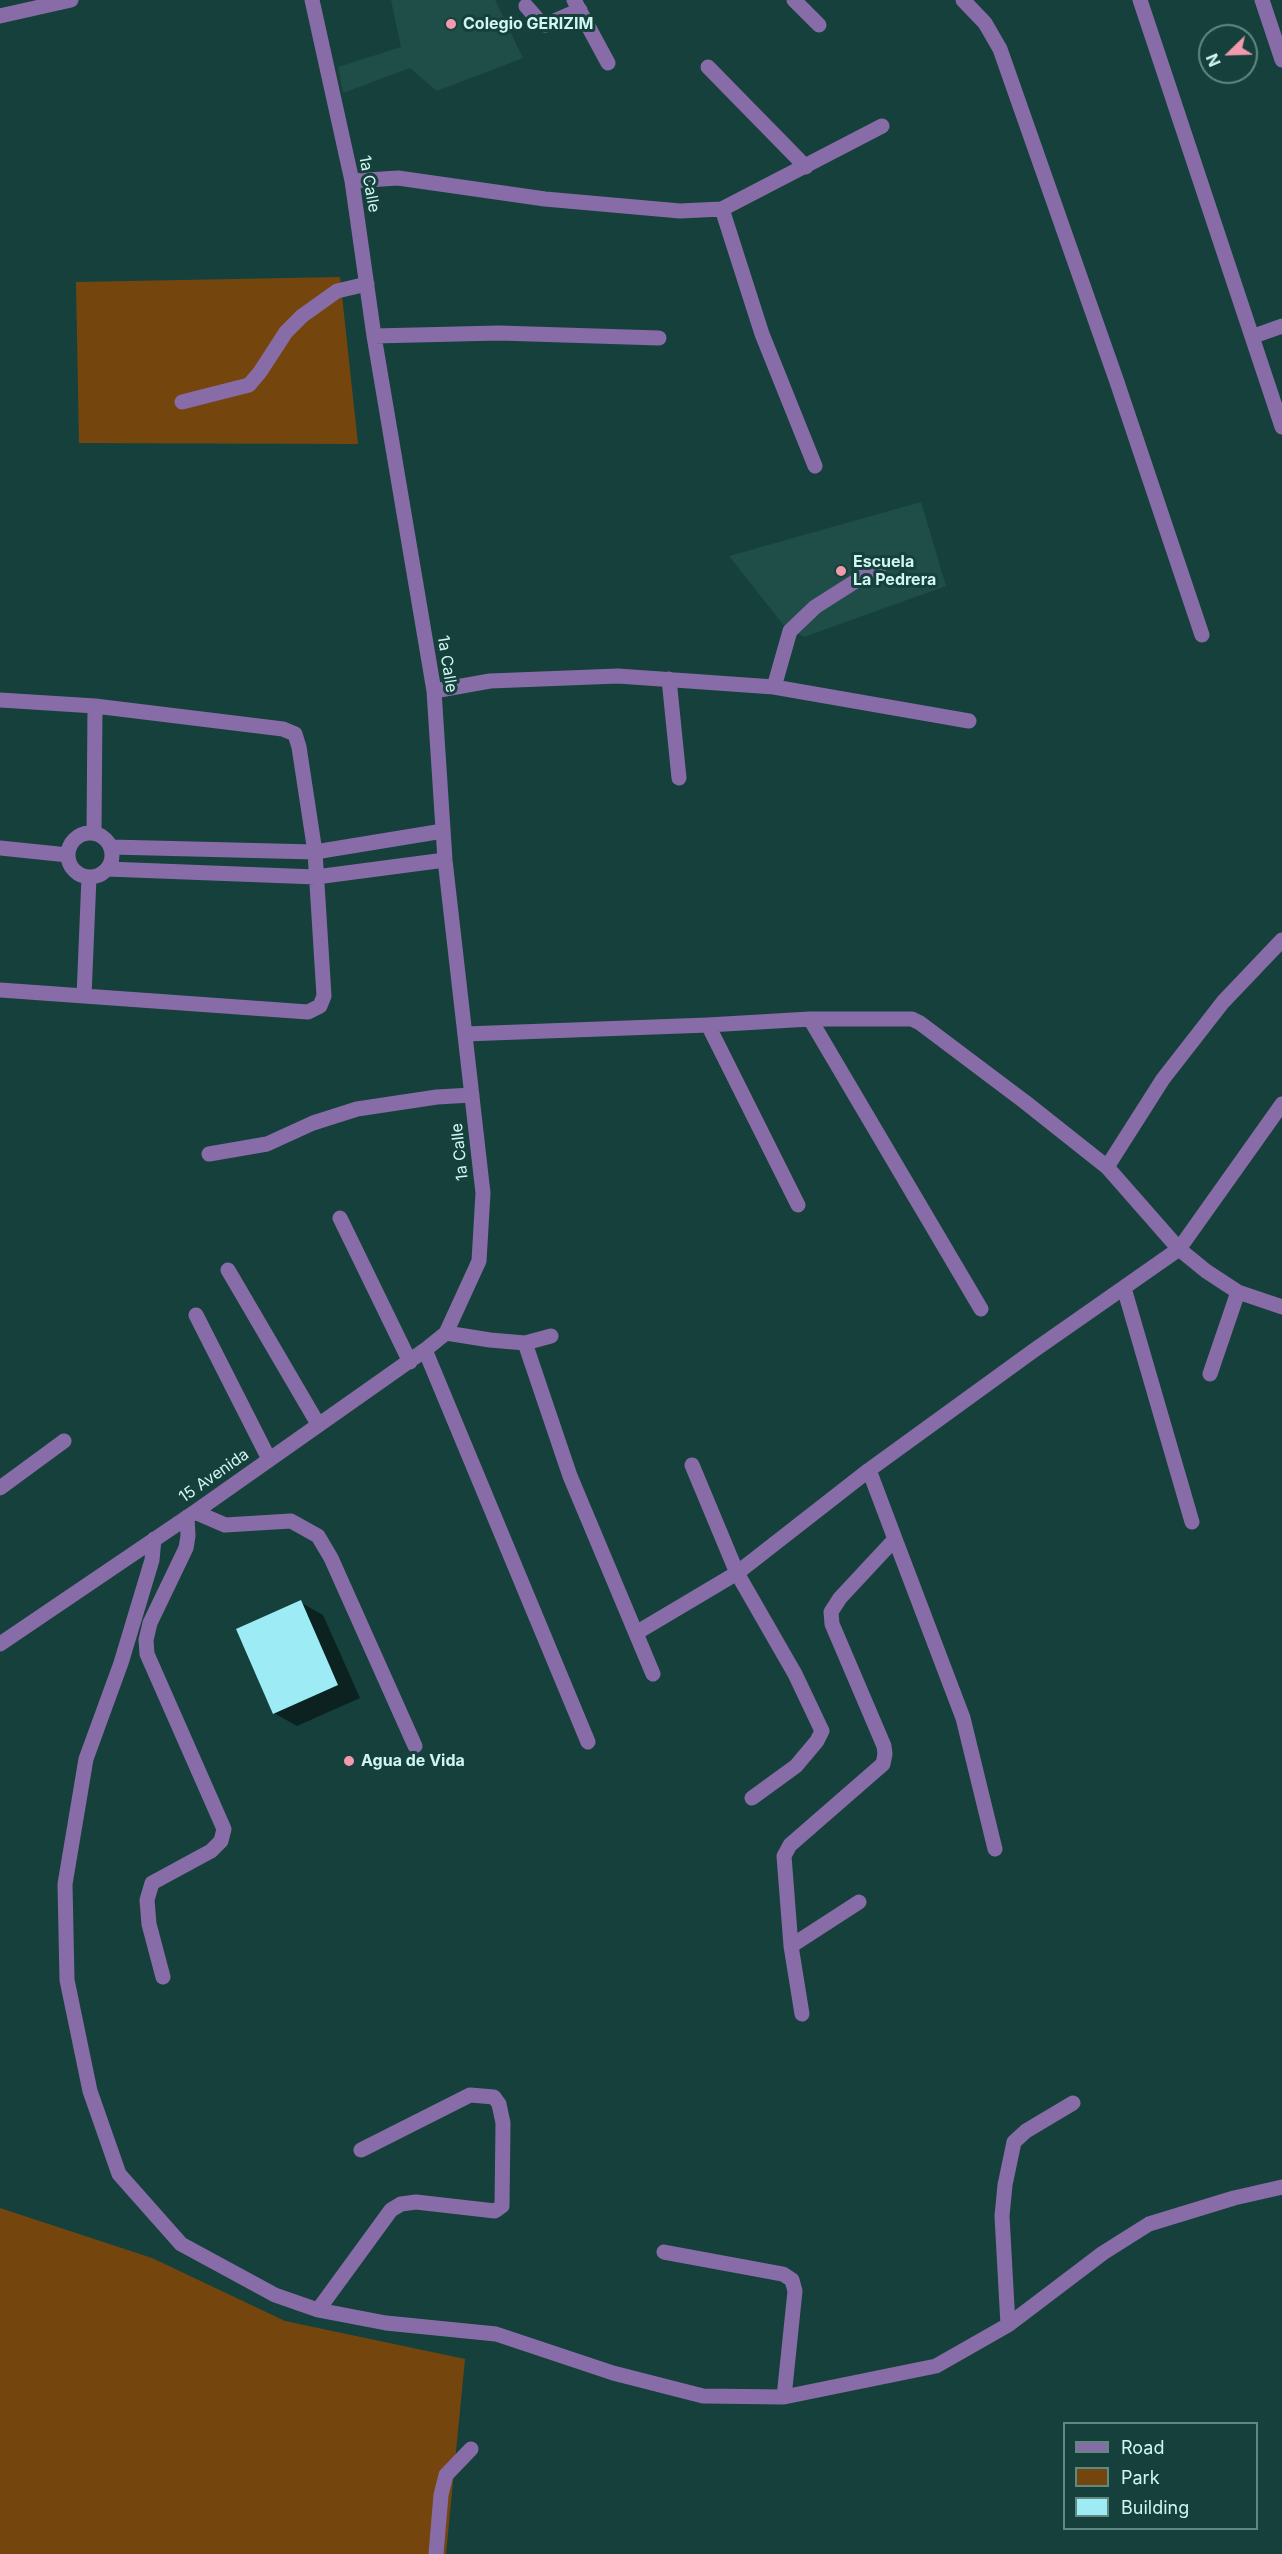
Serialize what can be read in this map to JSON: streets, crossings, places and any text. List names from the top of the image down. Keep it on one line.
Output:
{"streets":{"street":["1a Calle","15 Avenida"]},"crossings":[["1a Calle","15 Avenida"]],"places":["Colegio GERIZIM","Escuela La Pedrera","Agua de Vida"],"legend":["Road","Park","Building"],"north":"bottom left"}
